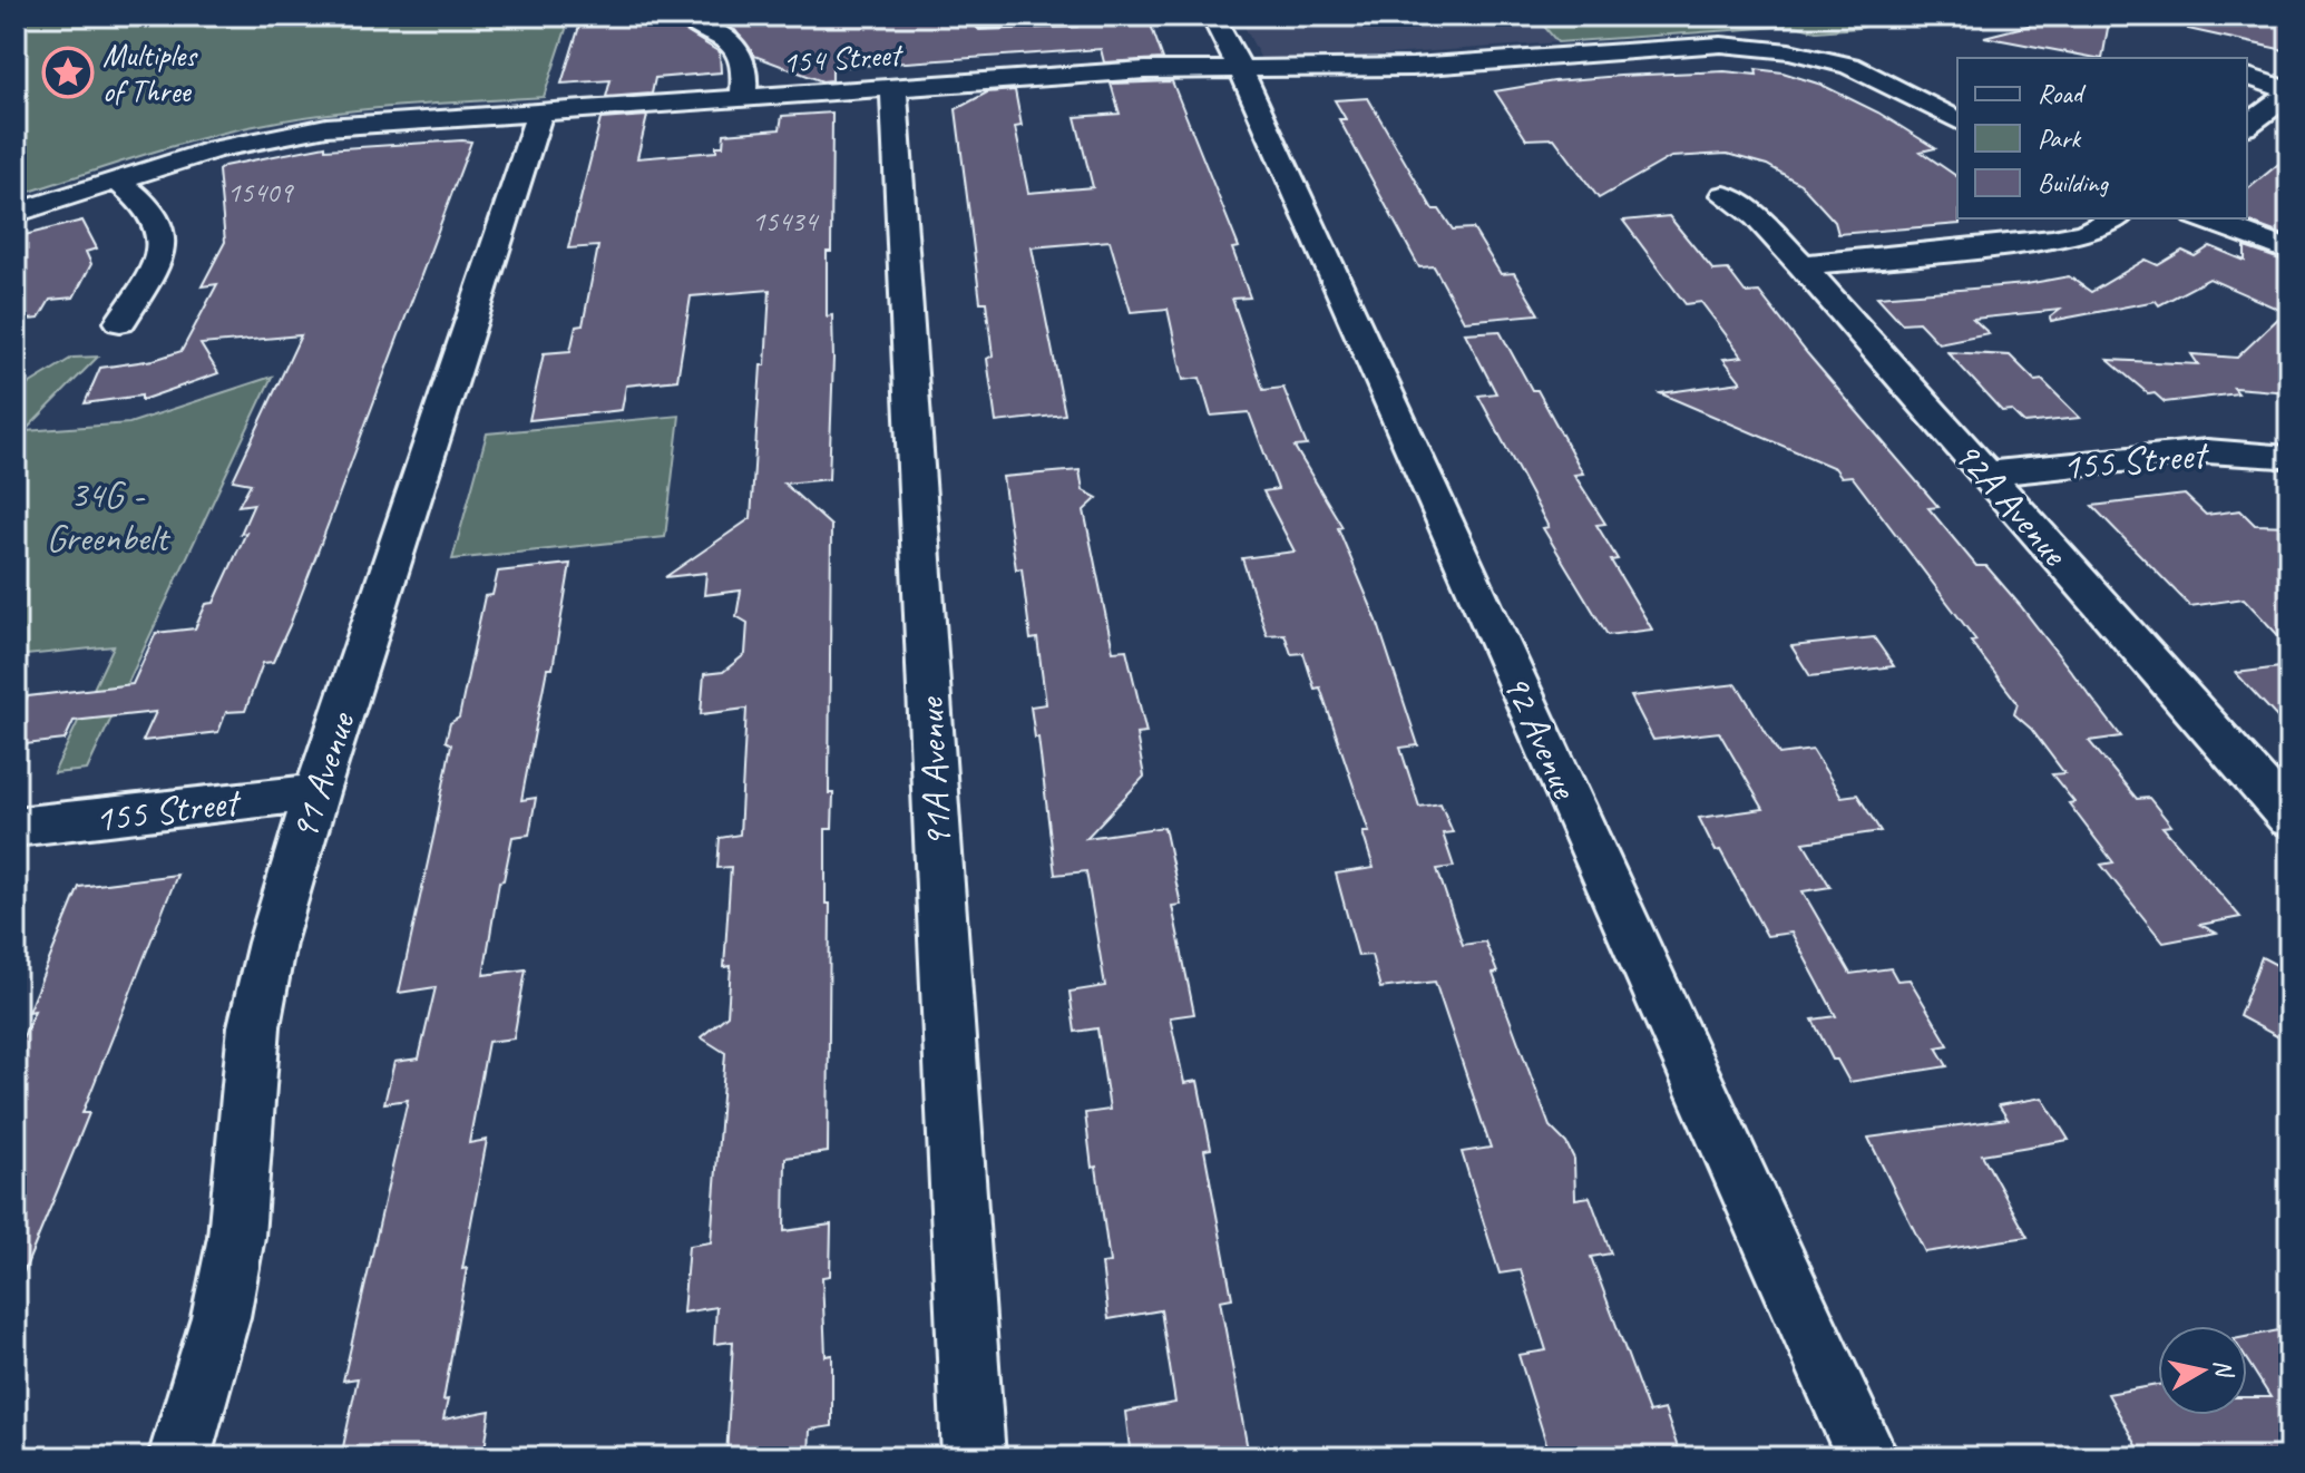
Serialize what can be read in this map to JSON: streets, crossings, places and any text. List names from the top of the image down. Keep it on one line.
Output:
{"streets":{"street":["154 Street","155 Street","92A Avenue","92 Avenue","91A Avenue","91 Avenue"]},"crossings":[["154 Street","92 Avenue"],["154 Street","91A Avenue"],["154 Street","91 Avenue"],["155 Street","92A Avenue"],["155 Street","91 Avenue"]],"parks":["34G - Greenbelt"],"places":{"place":["Multiples of Three"]},"house_numbers":["15409","15434"],"legend":["Road","Park","Building"],"north":"right"}
